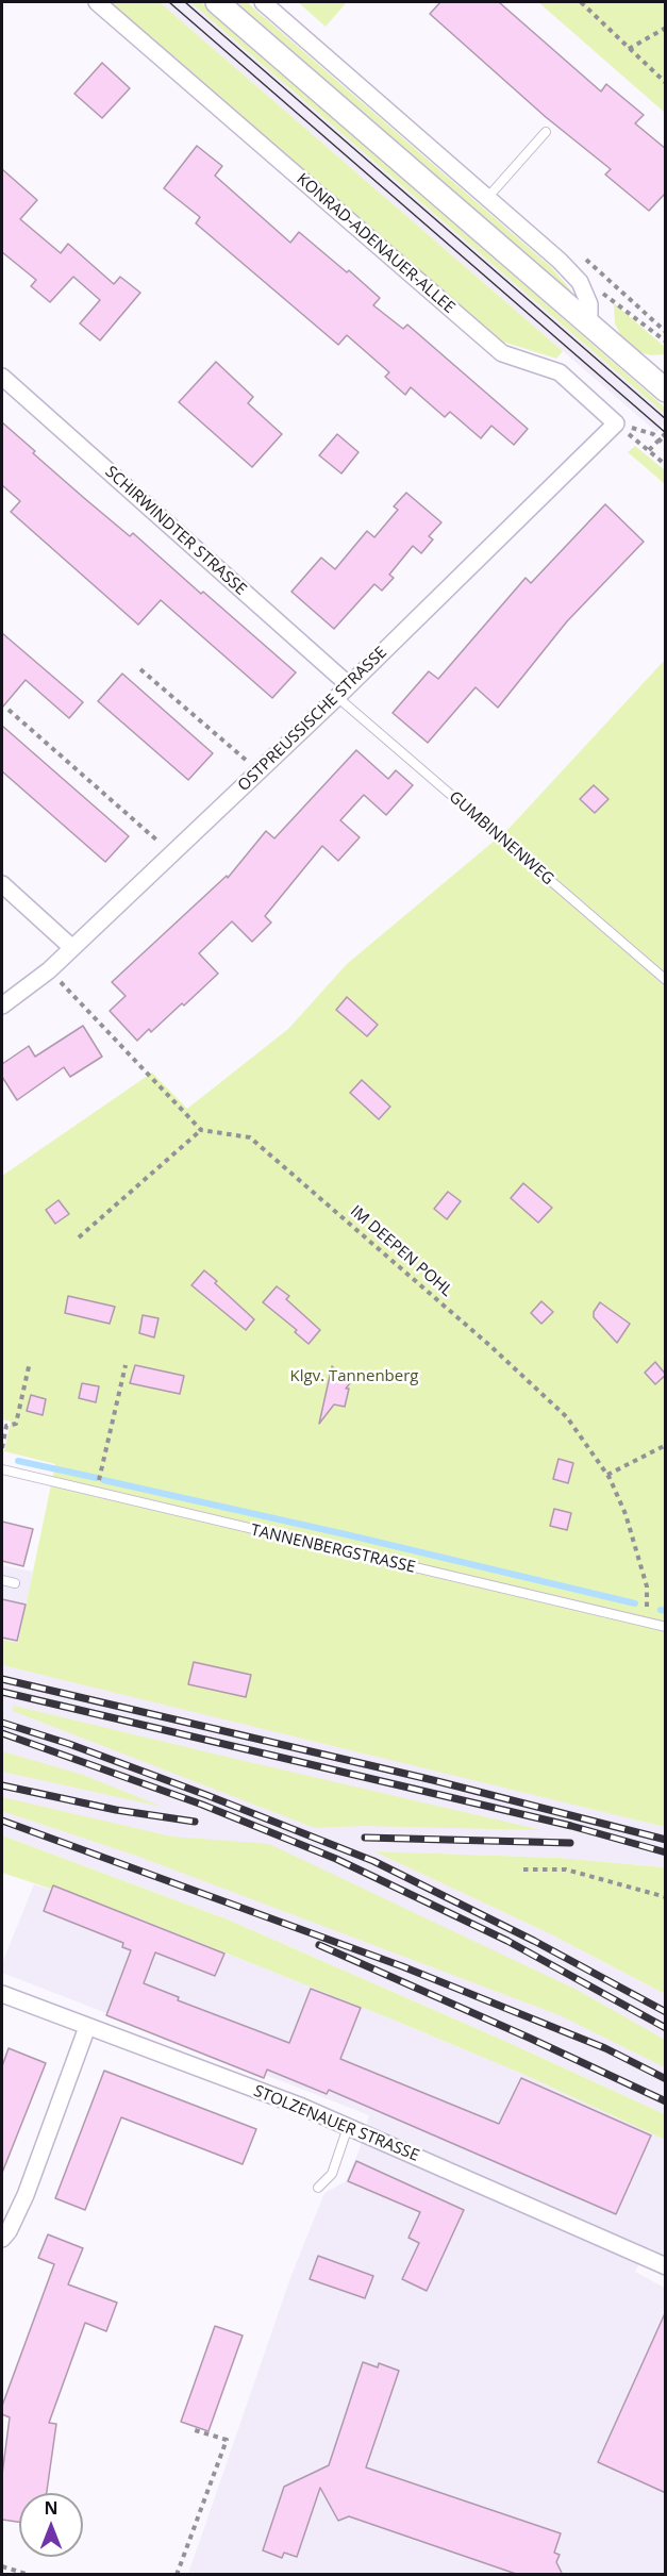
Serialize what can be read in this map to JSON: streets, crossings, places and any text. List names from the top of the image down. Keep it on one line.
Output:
{"streets":{"street":["KONRAD-ADENAUER-ALLEE","SCHIRWINDTER STRASSE","OSTPREUSSISCHE STRASSE","STOLZENAUER STRASSE"],"lane":["GUMBINNENWEG","TANNENBERGSTRASSE"],"path":["IM DEEPEN POHL"]},"crossings":[["KONRAD-ADENAUER-ALLEE","OSTPREUSSISCHE STRASSE"],["SCHIRWINDTER STRASSE","OSTPREUSSISCHE STRASSE"],["OSTPREUSSISCHE STRASSE","GUMBINNENWEG"],["IM DEEPEN POHL","TANNENBERGSTRASSE"]],"parks":["Klgv. Tannenberg"],"north":"top"}
